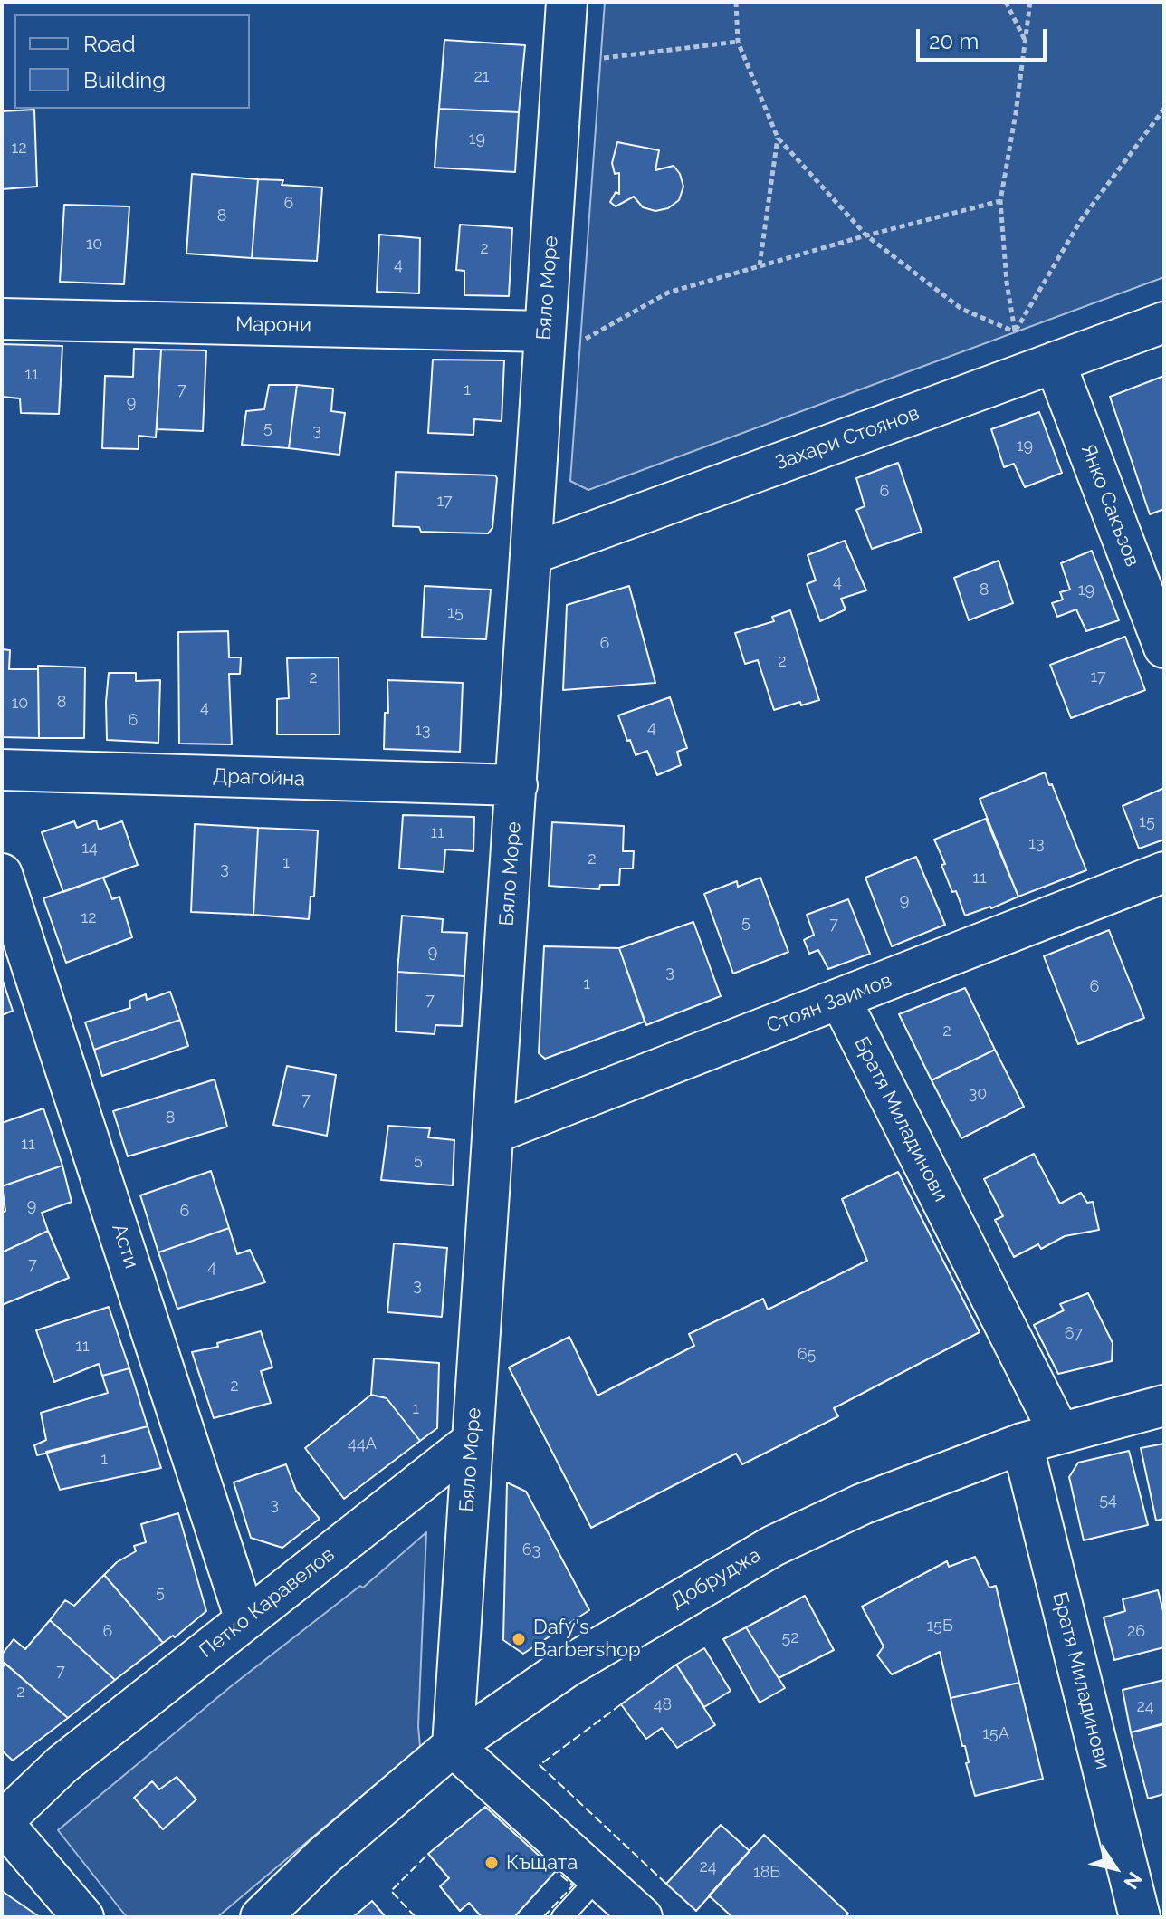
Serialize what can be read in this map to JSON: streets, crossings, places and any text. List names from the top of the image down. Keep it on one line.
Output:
{"streets":{"street":["Бяло Море","Марони","Захари Стоянов","Янко Сакъзов","Драгойна","Стоян Заимов","Братя Миладинови","Асти","Добруджа","Петко Каравелов"]},"crossings":[["Бяло Море","Марони"],["Бяло Море","Захари Стоянов"],["Бяло Море","Драгойна"],["Бяло Море","Стоян Заимов"],["Бяло Море","Добруджа"],["Бяло Море","Петко Каравелов"],["Захари Стоянов","Янко Сакъзов"],["Стоян Заимов","Братя Миладинови"],["Братя Миладинови","Добруджа"],["Асти","Петко Каравелов"]],"places":["Dafy's Barbershop","Къщата"],"house_numbers":["21","19","12","6","8","10","2","4","11","7","1","9","5","3","19","6","17","4","8","19","15","6","2","17","2","8","10","4","6","4","13","15","11","13","14","2","1","3","11","9","12","5","7","9","3","1","6","7","2","30","7","8","11","5","9","6","7","4","3","67","11","65","2","1","44А","1","54","3","63","5","15Б","6","26","52","7","2","48","24","15А","24","18Б"],"legend":["Road","Building"],"scale_bar":"20 m","north":"bottom right"}
